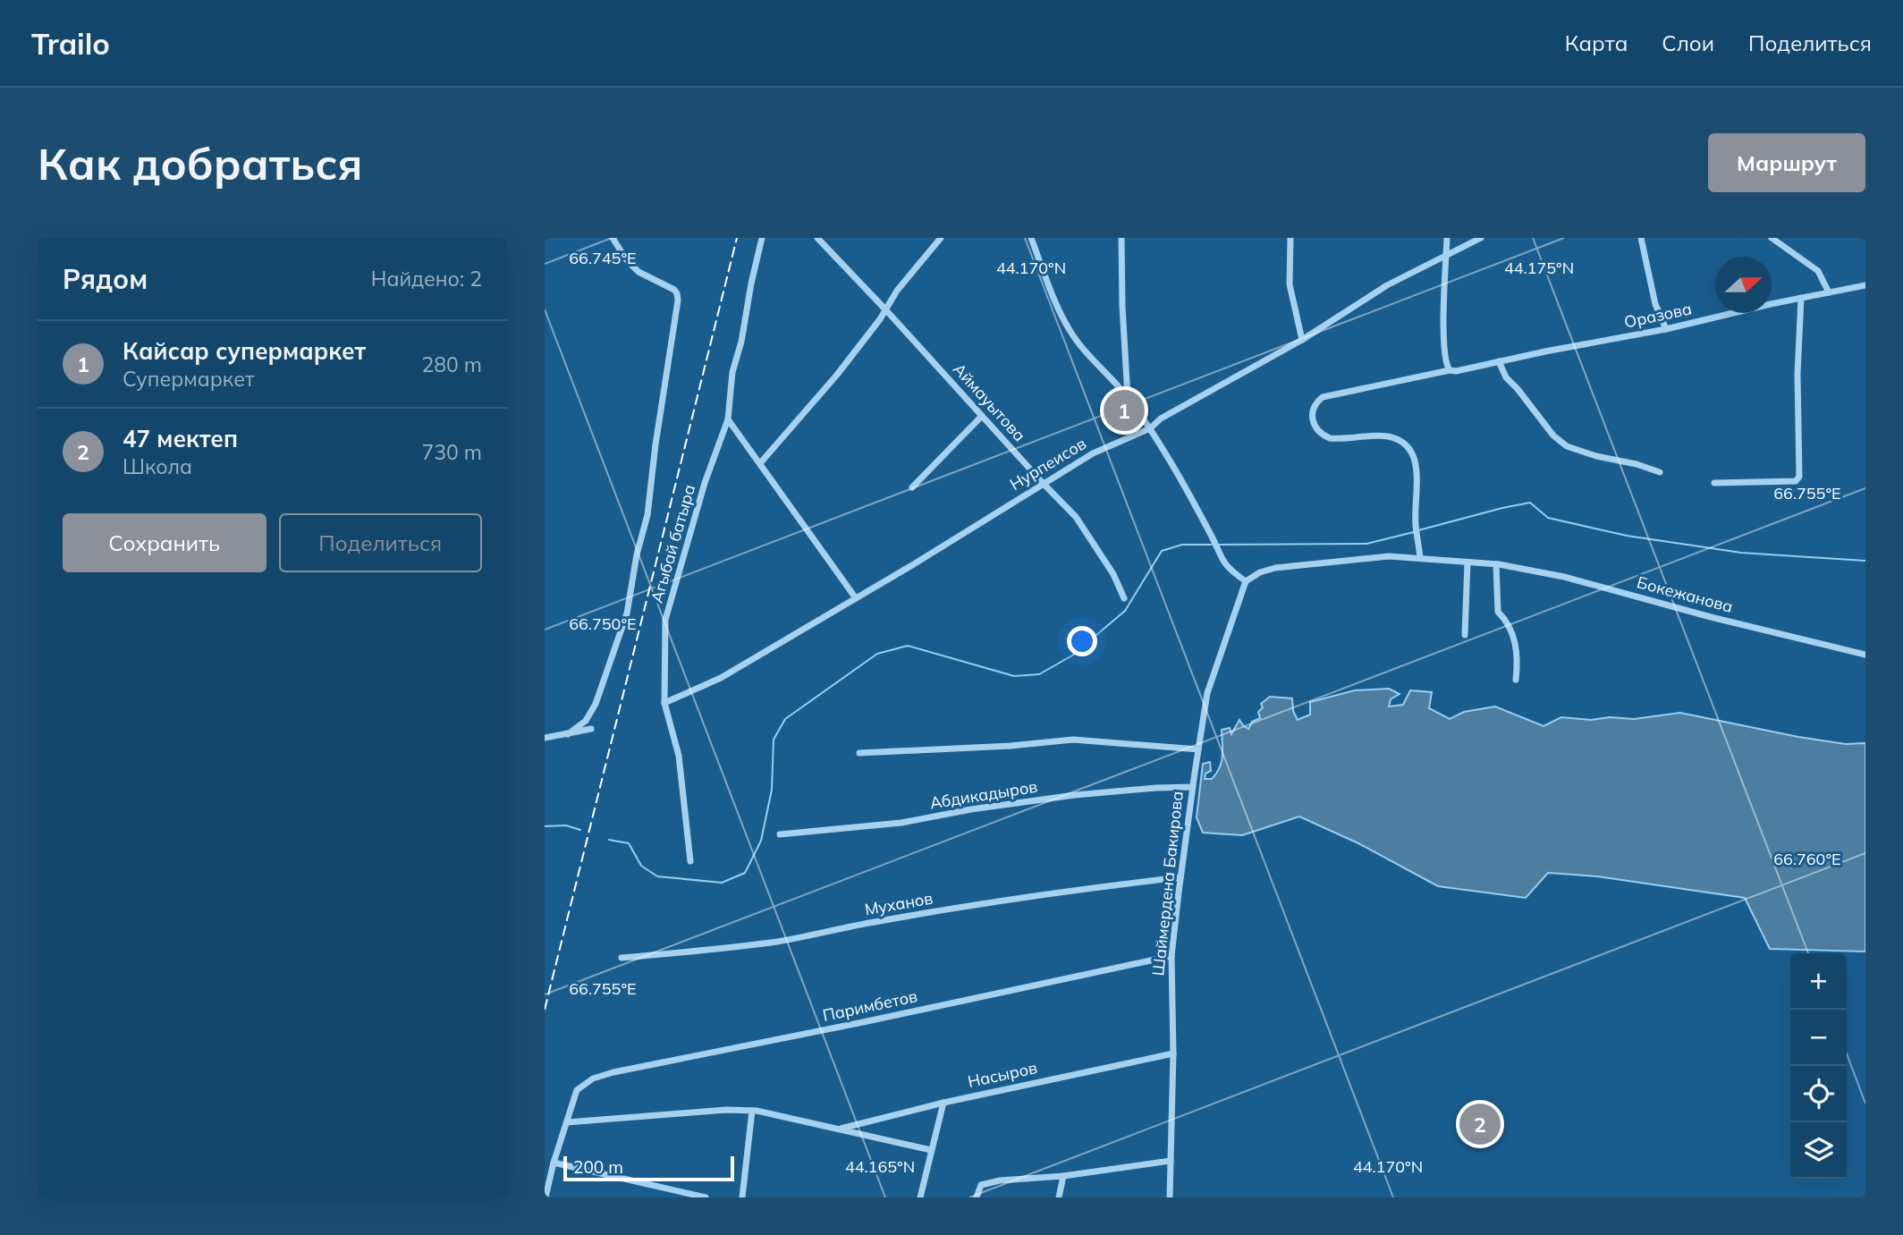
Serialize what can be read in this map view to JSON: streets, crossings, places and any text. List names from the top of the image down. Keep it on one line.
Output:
{"streets":{"street":["Оразова","Аймауытова","Нурпеисов","Агыбай батыра","Бокежанова","Абдикадыров","Шаймердена Бакирова","Муханов","Паримбетов","Насыров"]},"crossings":[["Оразова","Бокежанова"],["Аймауытова","Нурпеисов"],["Нурпеисов","Агыбай батыра"],["Бокежанова","Шаймердена Бакирова"],["Абдикадыров","Шаймердена Бакирова"],["Шаймердена Бакирова","Муханов"],["Шаймердена Бакирова","Паримбетов"],["Шаймердена Бакирова","Насыров"]],"scale_bar":"200 m","north":"right","page":{"header":"Trailo","nav":["Карта","Слои","Поделиться"],"buttons":["Маршрут",["Сохранить","Поделиться"]],"title":"Как добраться","heading":["Рядом","Найдено: 2"],"list":[{"mark":"1","name":"Кайсар супермаркет","note":"Супермаркет","value":"280 m"},{"mark":"2","name":"47 мектеп","note":"Школа","value":"730 m"}],"pins":["1","2"],"map_buttons":["+","−"],"scale":"200 m"},"coordinates":["66.745°E","44.170°N","44.175°N","66.755°E","66.750°E","66.760°E","44.165°N"]}
